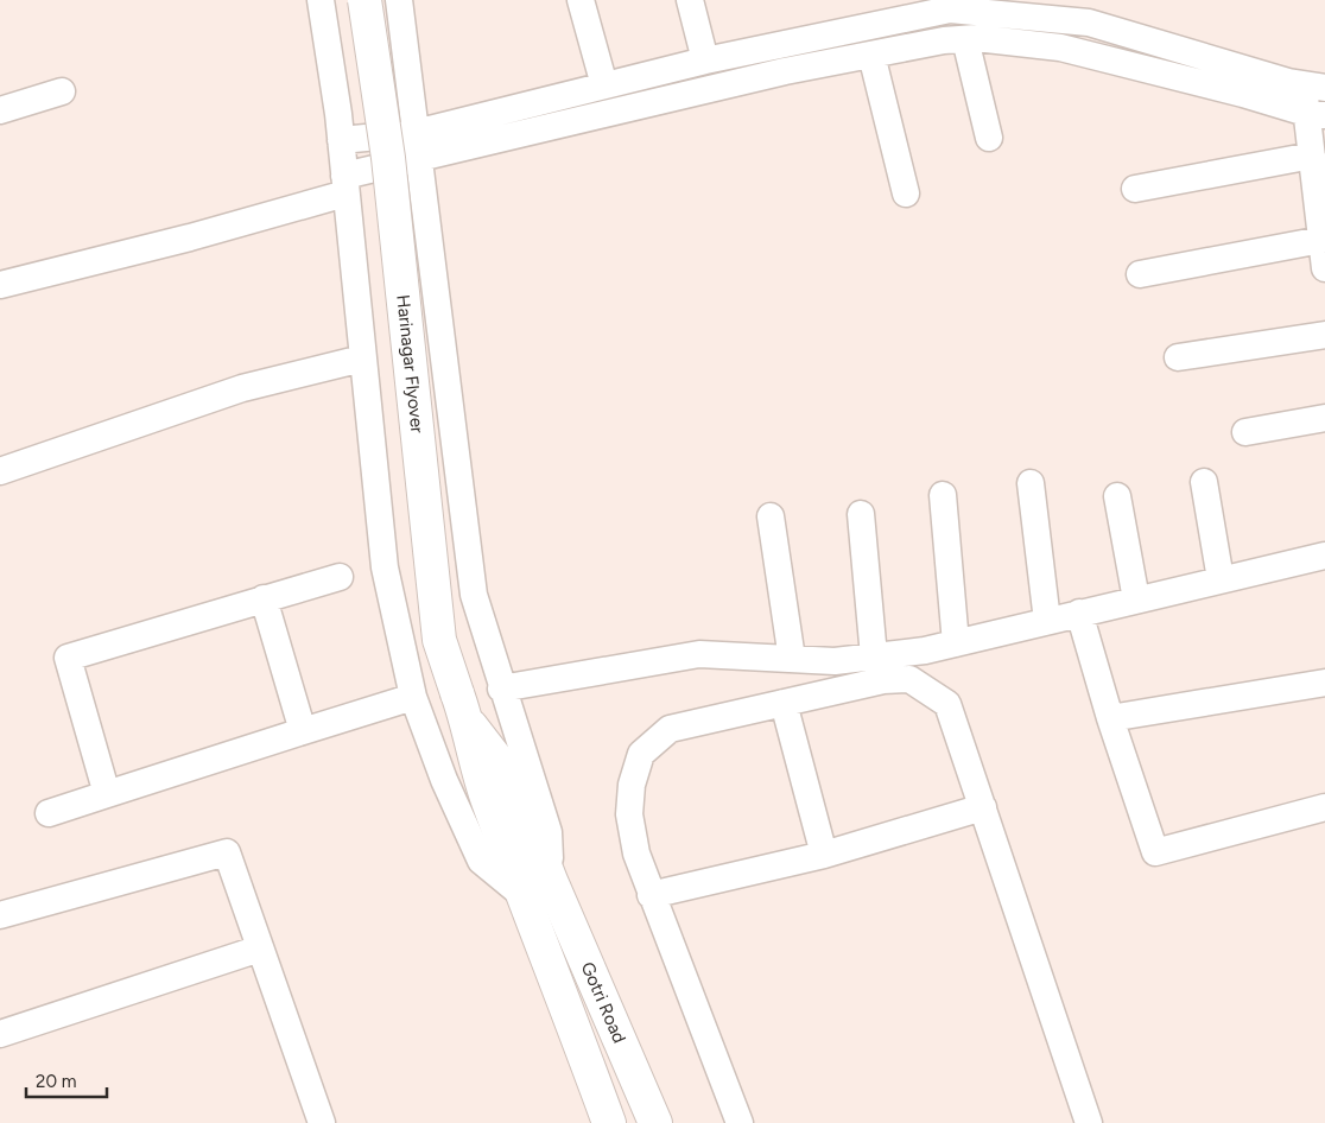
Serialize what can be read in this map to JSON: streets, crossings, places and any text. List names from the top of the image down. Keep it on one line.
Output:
{"streets":{"main road":["Harinagar Flyover","Gotri Road"]},"crossings":[["Harinagar Flyover","Gotri Road"]],"scale_bar":"20 m"}
